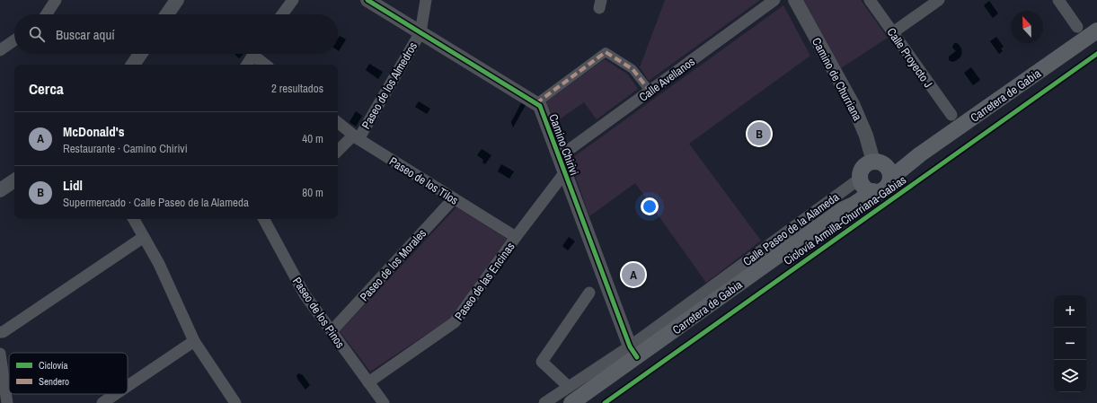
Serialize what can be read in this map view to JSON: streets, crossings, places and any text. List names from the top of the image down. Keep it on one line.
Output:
{"streets":{"main road":["Carretera de Gabia"],"street":["Calle Proyecto J","Calle Avellanos","Camino de Churriana","Paseo de los Almedros","Camino Chirivi","Paseo de los Tilos","Calle Paseo de la Alameda","Paseo de los Morales","Paseo de las Encinas","Paseo de los Pinos"],"cycle path":["Ciclovía Armilla-Churriana-Gabias"]},"crossings":[["Calle Avellanos","Camino Chirivi"],["Camino de Churriana","Carretera de Gabia"],["Paseo de los Almedros","Camino Chirivi"],["Paseo de los Almedros","Paseo de los Tilos"],["Carretera de Gabia","Camino Chirivi"],["Carretera de Gabia","Calle Paseo de la Alameda"],["Camino Chirivi","Calle Paseo de la Alameda"],["Camino Chirivi","Paseo de las Encinas"],["Paseo de los Tilos","Paseo de los Morales"],["Paseo de los Tilos","Paseo de las Encinas"],["Paseo de los Morales","Paseo de los Pinos"],["Paseo de las Encinas","Paseo de los Pinos"]],"legend":["Ciclovía","Sendero"],"north":"top","page":{"search":"Buscar aquí","heading":["Cerca","2 resultados"],"list":[{"mark":"A","name":"McDonald's","note":"Restaurante · Camino Chirivi","value":"40 m"},{"mark":"B","name":"Lidl","note":"Supermercado · Calle Paseo de la Alameda","value":"80 m"}],"pins":["B","A"],"map_buttons":["+","−"]}}
